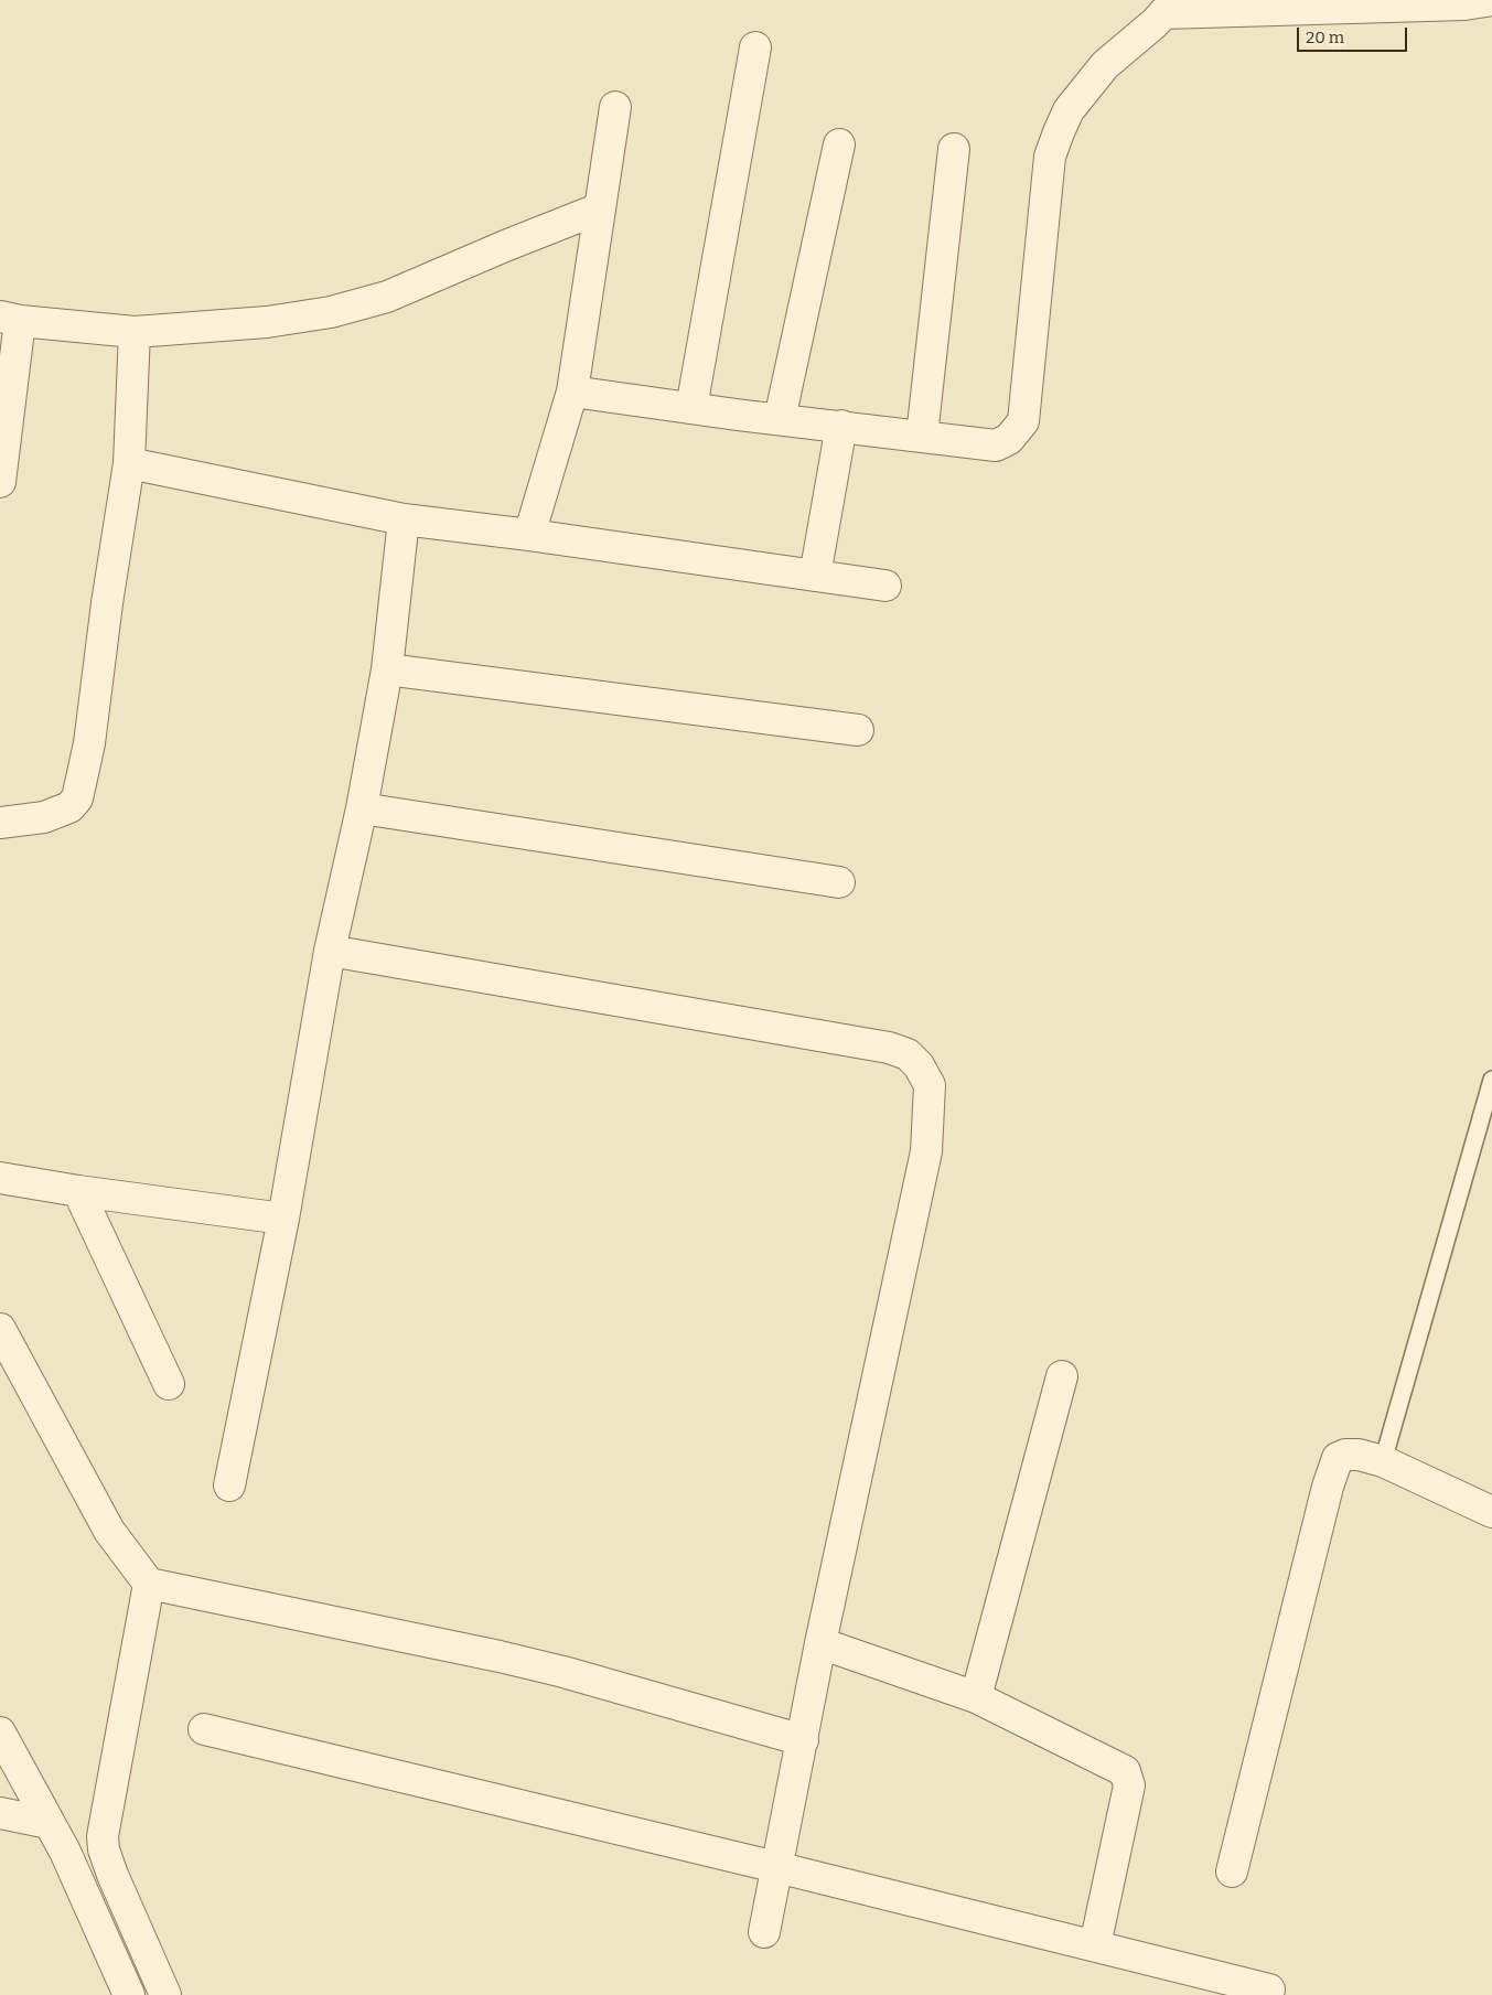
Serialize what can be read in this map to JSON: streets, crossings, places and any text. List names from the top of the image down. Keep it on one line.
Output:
{"scale_bar":"20 m"}
